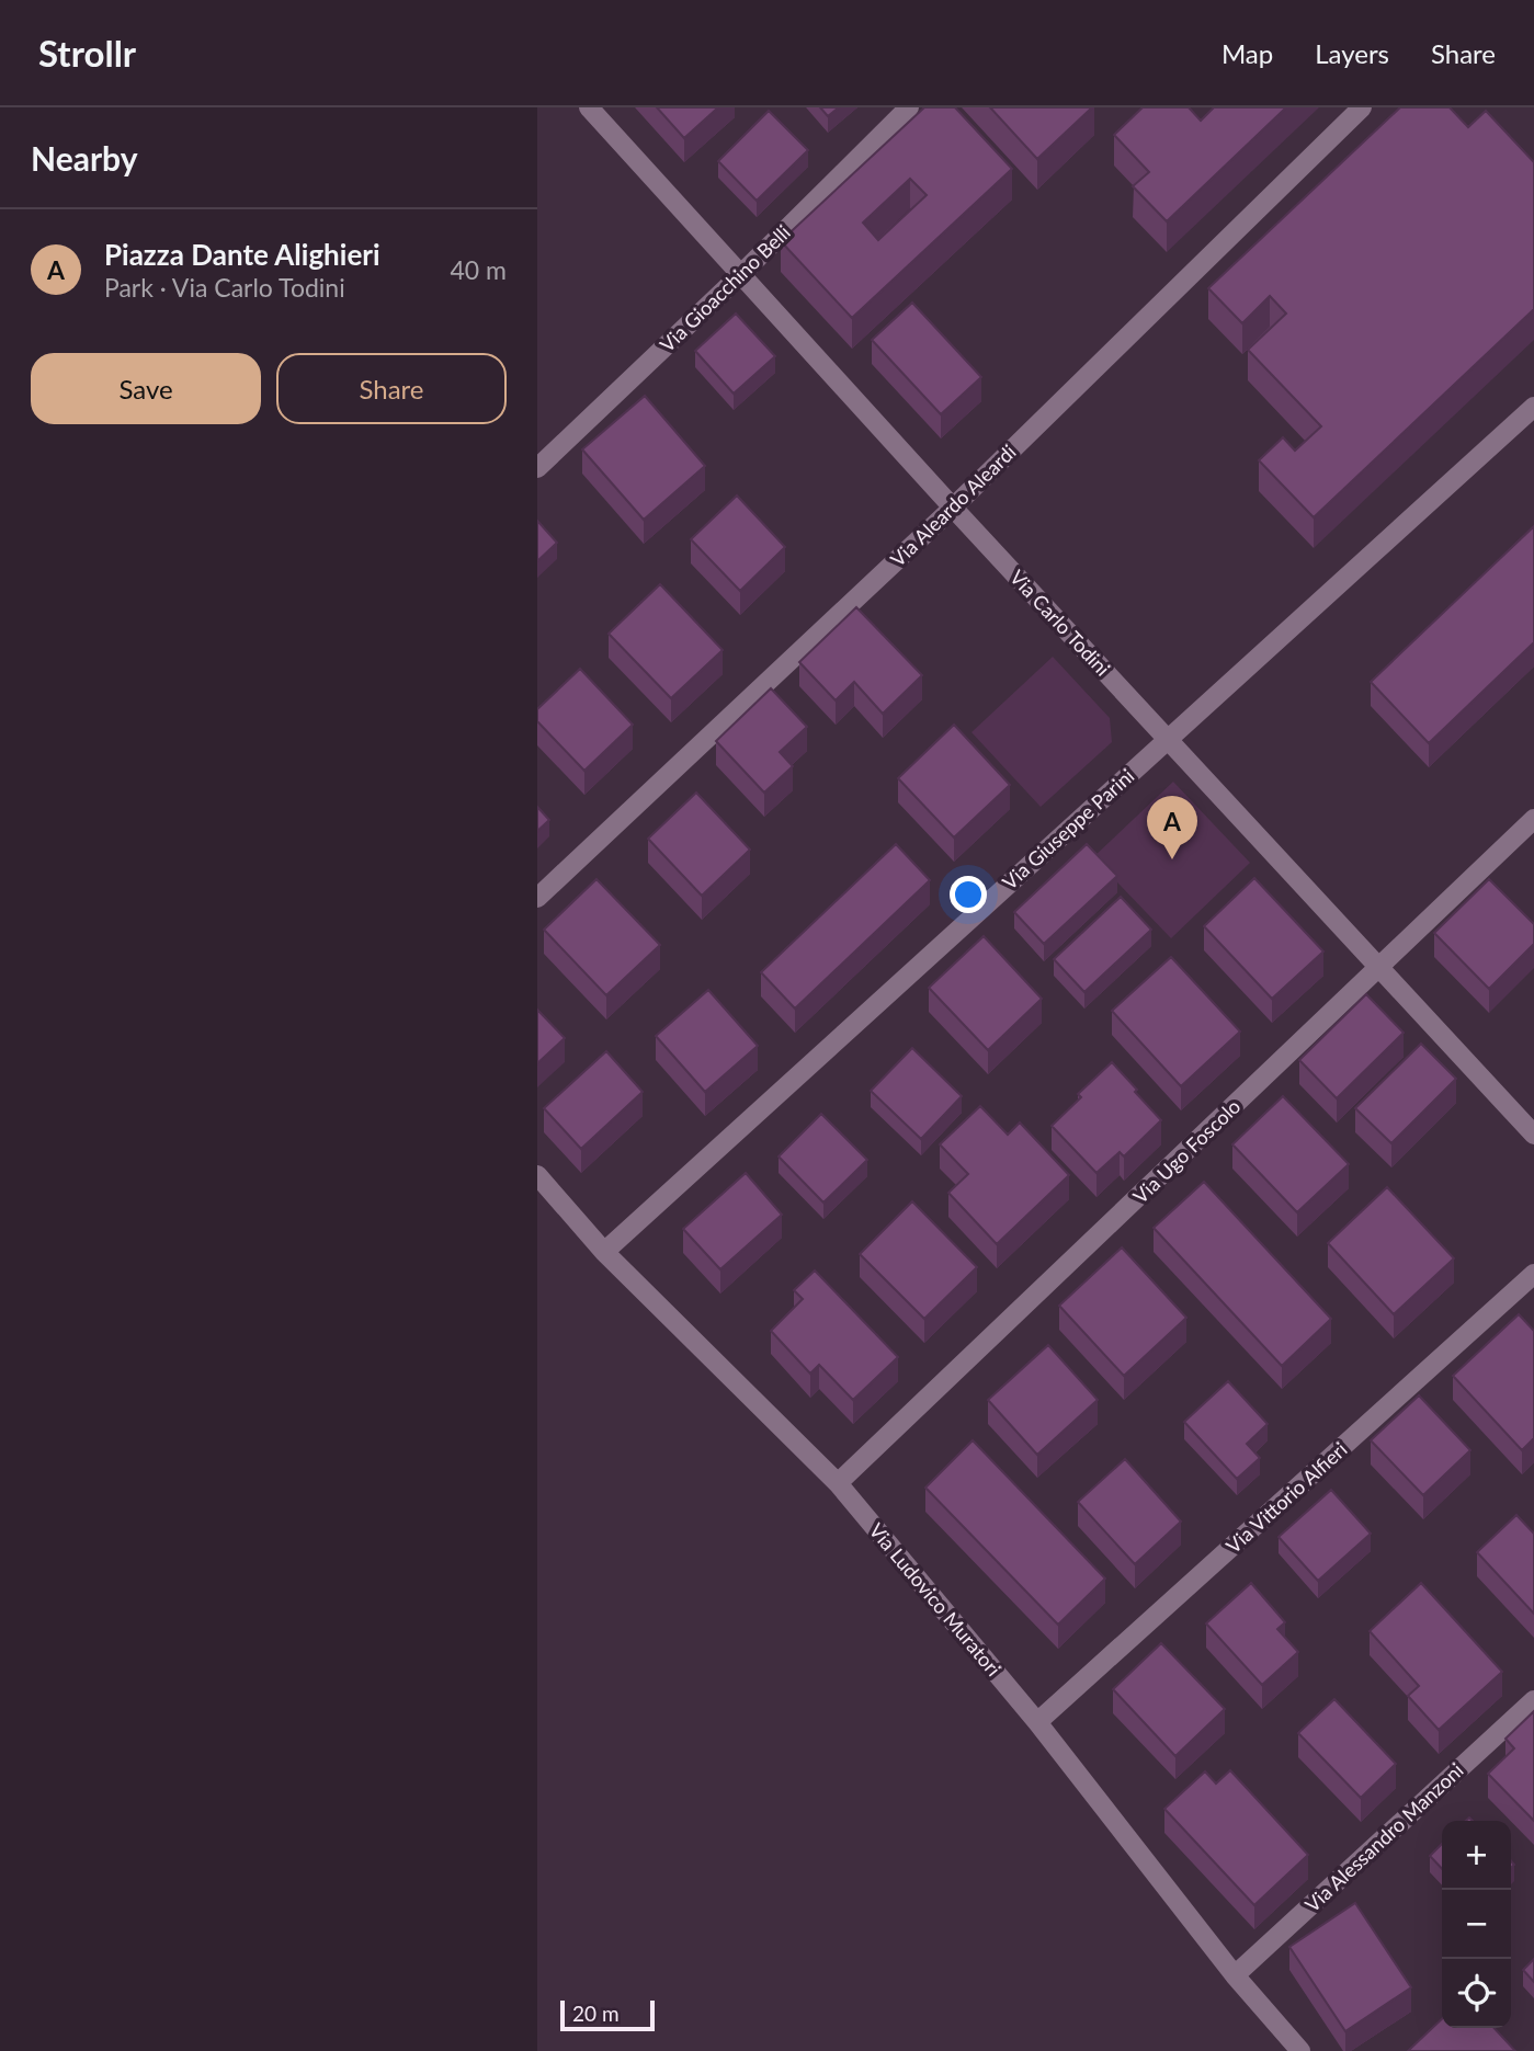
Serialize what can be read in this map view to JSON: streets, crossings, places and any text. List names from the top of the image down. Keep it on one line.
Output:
{"streets":{"street":["Via Gioacchino Belli","Via Aleardo Aleardi","Via Carlo Todini","Via Giuseppe Parini","Via Ugo Foscolo","Via Vittorio Alfieri","Via Ludovico Muratori","Via Alessandro Manzoni"]},"crossings":[["Via Gioacchino Belli","Via Carlo Todini"],["Via Aleardo Aleardi","Via Carlo Todini"],["Via Carlo Todini","Via Giuseppe Parini"],["Via Carlo Todini","Via Ugo Foscolo"],["Via Giuseppe Parini","Via Ludovico Muratori"],["Via Ugo Foscolo","Via Ludovico Muratori"],["Via Vittorio Alfieri","Via Ludovico Muratori"],["Via Ludovico Muratori","Via Alessandro Manzoni"]],"scale_bar":"20 m","page":{"header":"Strollr","nav":["Map","Layers","Share"],"heading":"Nearby","list":[{"mark":"A","name":"Piazza Dante Alighieri","note":"Park · Via Carlo Todini","value":"40 m"}],"buttons":["Save","Share"],"pins":"A","map_buttons":["+","−"],"scale":"20 m"}}
